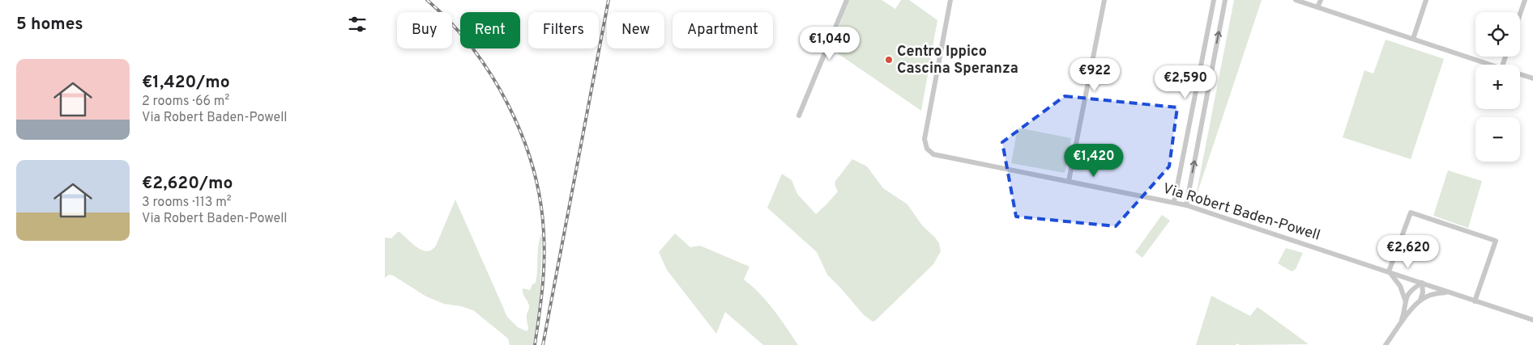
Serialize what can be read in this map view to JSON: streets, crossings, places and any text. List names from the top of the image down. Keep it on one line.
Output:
{"streets":{"street":["Via Robert Baden-Powell"]},"places":["Centro Ippico Cascina Speranza"],"page":{"heading":"5 homes","map_buttons":["+","−"],"chip":["Buy","Rent","Filters","New","Apartment"],"price":["€1,040","€922","€2,590","€1,420","€2,620"],"list":[{"name":"€1,420/mo","note":"2 rooms · 66 m² · Via Robert Baden-Powell"},{"name":"€2,620/mo","note":"3 rooms · 113 m² · Via Robert Baden-Powell"}]}}
